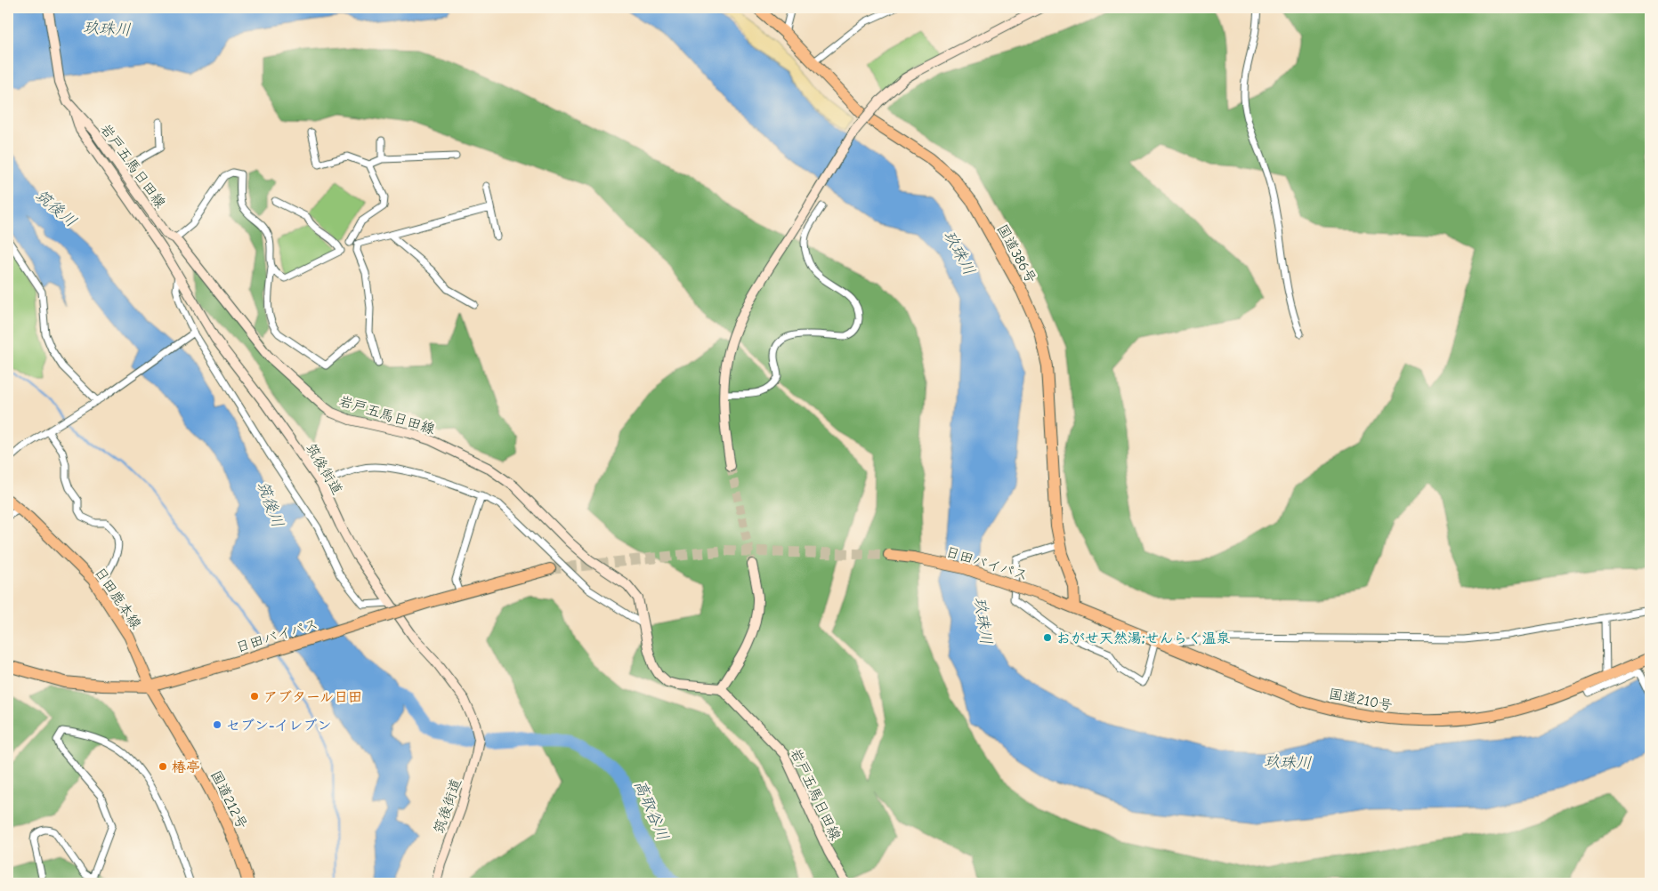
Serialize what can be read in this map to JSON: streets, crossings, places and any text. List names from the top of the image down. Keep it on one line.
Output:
{"streets":{"highway":["国道386号","日田バイパス","国道210号","国道212号"],"main road":["日田鹿本線"],"street":["岩戸五馬日田線","筑後街道"]},"crossings":[["岩戸五馬日田線","筑後街道"],["国道386号","日田バイパス"],["国道386号","国道210号"],["日田バイパス","日田鹿本線"],["日田バイパス","国道210号"],["日田バイパス","国道212号"],["日田鹿本線","国道212号"]],"water":["玖珠川","筑後川","高取谷川"],"places":["おがせ天然湯;せんらく温泉","アブタール日田","セブン-イレブン","椿亭"]}
